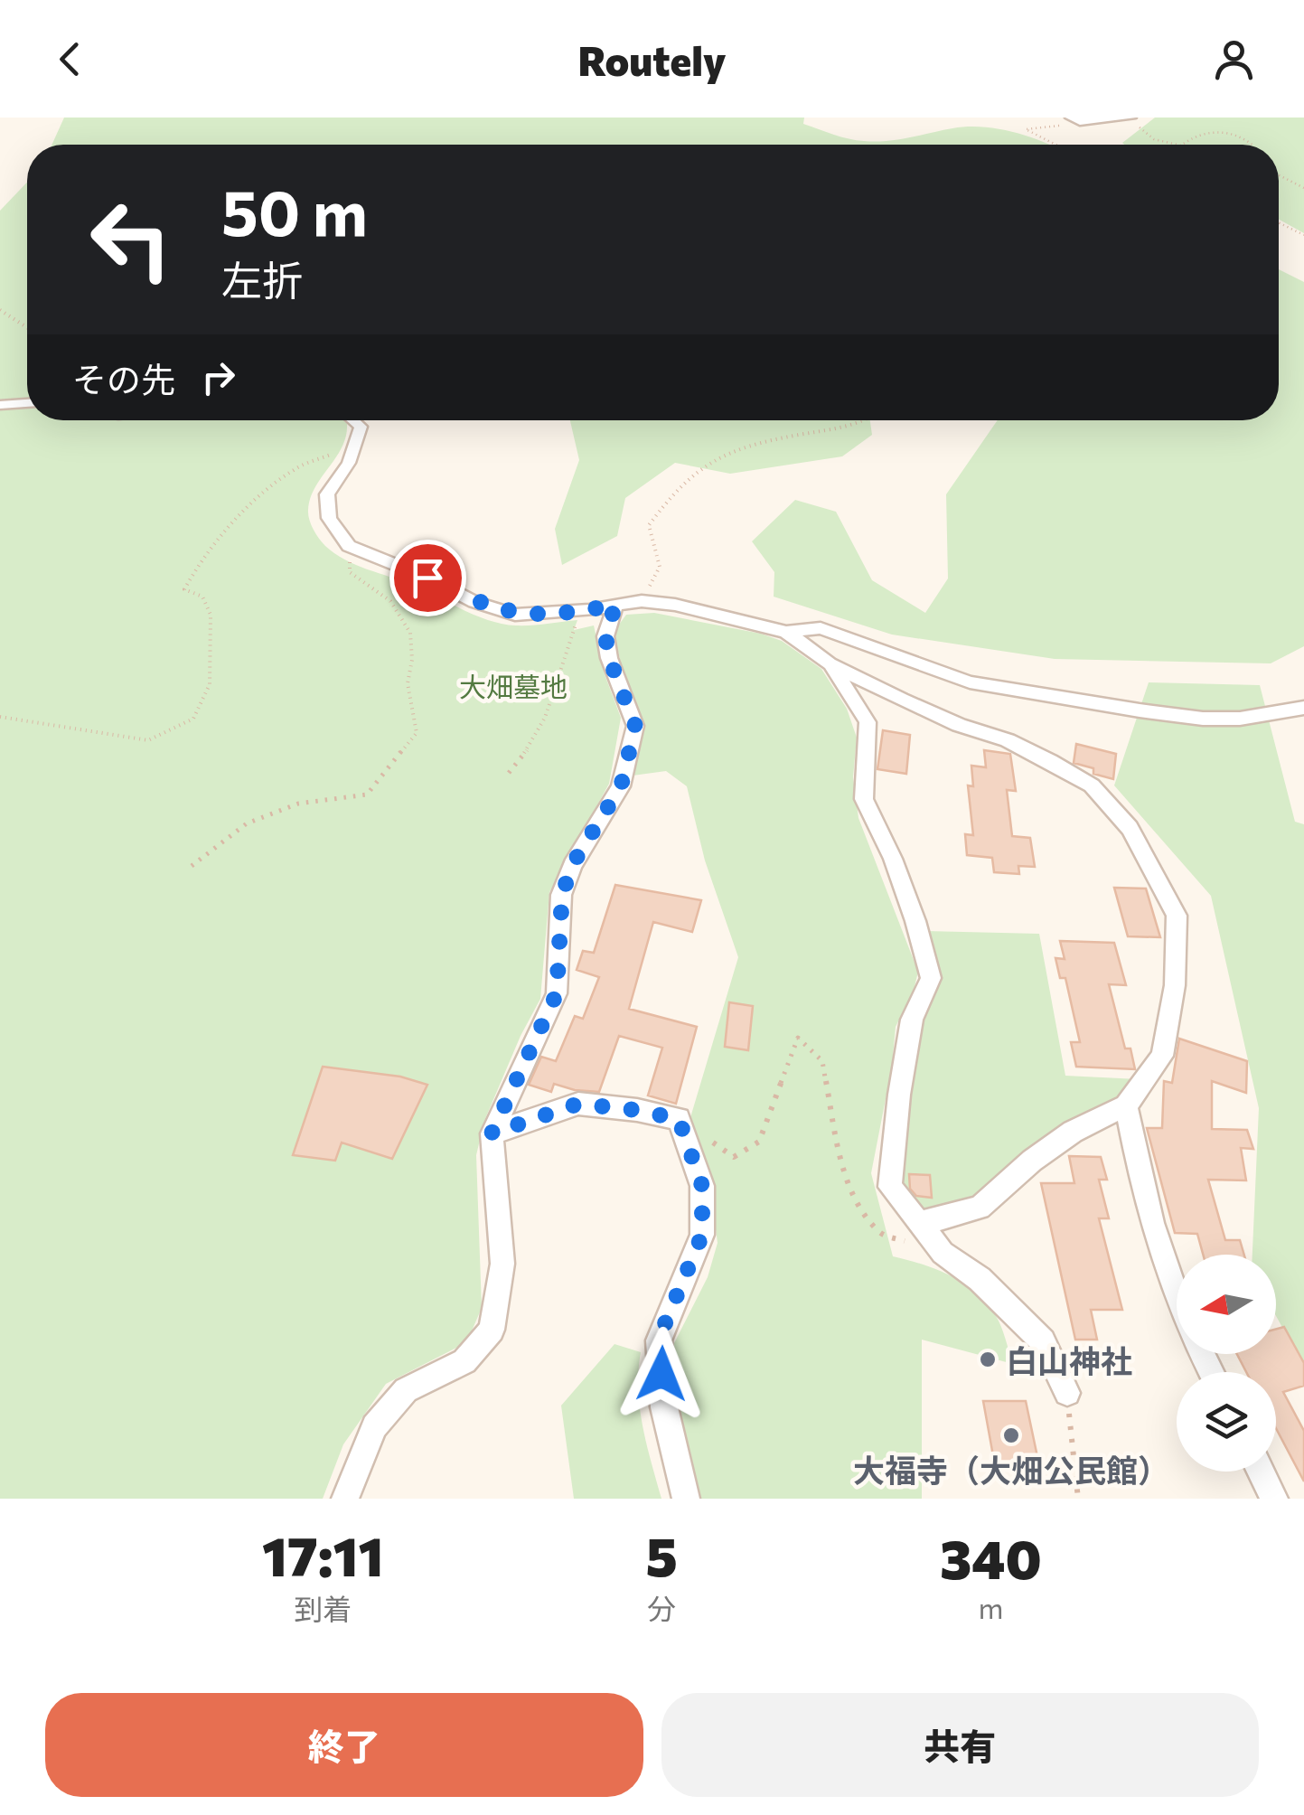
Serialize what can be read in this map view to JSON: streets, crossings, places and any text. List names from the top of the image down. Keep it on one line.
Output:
{"parks":["大畑墓地"],"places":["白山神社","大福寺（大畑公民館）"],"north":"left","page":{"header":"Routely","turn":["50 m","左折"],"then":"その先","eta":["17:11","到着","5","分","340","m"],"buttons":["終了","共有"]}}
